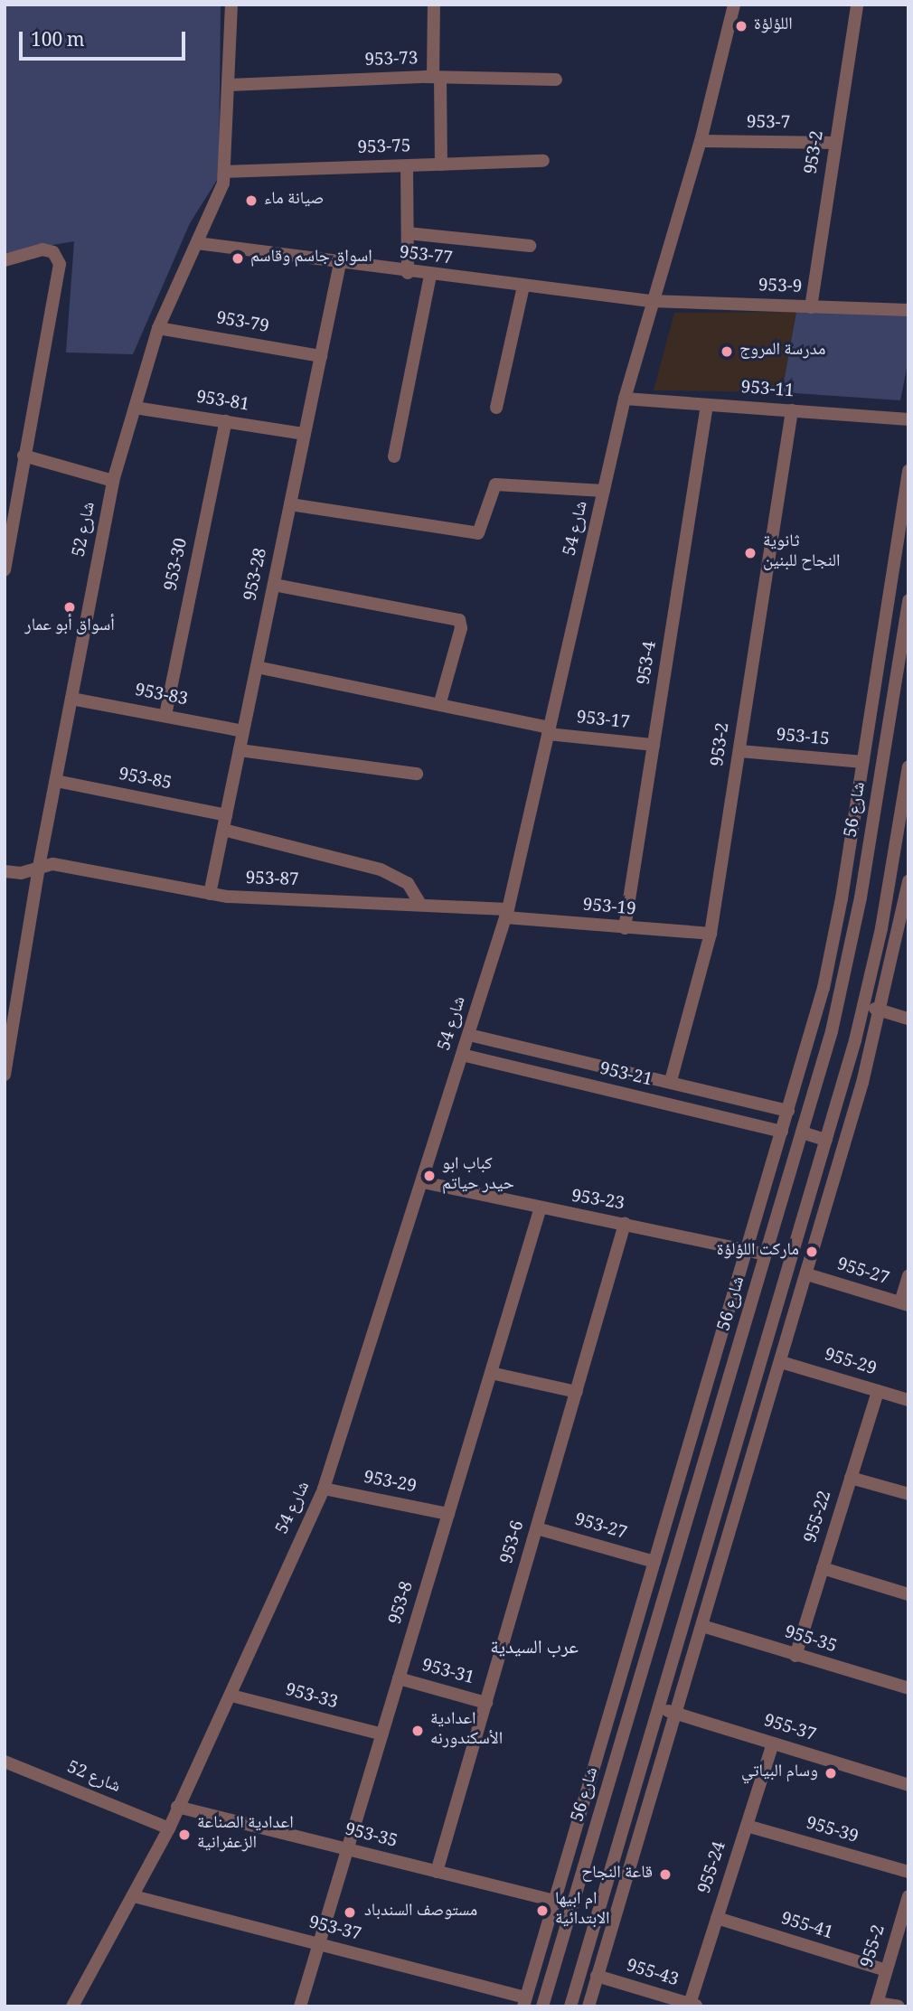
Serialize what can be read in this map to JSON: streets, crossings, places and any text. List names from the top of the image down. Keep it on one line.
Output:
{"streets":{"street":["953-73","953-7","953-75","953-2","953-77","953-9","953-79","953-11","953-81","شارع 54","شارع 52","953-30","953-28","953-4","953-83","953-17","953-15","953-85","شارع 56","953-87","953-19","953-21","953-23","955-27","955-29","953-29","955-22","953-27","953-6","953-8","955-35","953-31","953-33","955-37","955-39","953-35","955-24","955-41","953-37","955-2","955-43"]},"crossings":[["953-73","شارع 52"],["953-7","953-2"],["953-7","شارع 54"],["953-75","شارع 52"],["953-2","953-9"],["953-2","953-11"],["953-2","953-15"],["953-2","953-19"],["953-2","953-21"],["953-77","953-9"],["953-77","شارع 54"],["953-77","شارع 52"],["953-77","953-28"],["953-9","شارع 54"],["953-79","شارع 52"],["953-79","953-28"],["953-11","شارع 54"],["953-11","953-4"],["953-81","شارع 52"],["953-81","953-30"],["953-81","953-28"],["شارع 54","شارع 52"],["شارع 54","953-17"],["شارع 54","953-87"],["شارع 54","953-19"],["شارع 54","953-21"],["شارع 54","953-23"],["شارع 54","953-29"],["شارع 54","953-33"],["شارع 54","953-35"],["شارع 54","953-37"],["شارع 52","953-83"],["شارع 52","953-85"],["شارع 52","953-87"],["953-30","953-83"],["953-28","953-83"],["953-28","953-17"],["953-28","953-85"],["953-28","953-87"],["953-4","953-17"],["953-4","953-19"],["شارع 56","953-23"],["953-87","953-19"],["953-23","953-6"],["953-23","953-8"],["955-29","955-22"],["953-29","953-8"],["955-22","955-35"],["953-27","953-6"],["953-6","953-31"],["953-6","953-35"],["953-8","953-31"],["953-8","953-33"],["953-8","953-35"],["953-8","953-37"],["955-37","955-24"],["955-39","955-24"],["955-24","955-41"],["955-24","955-43"],["955-41","955-2"]],"districts":["عرب السيدية"],"places":["اللؤلؤة","صيانة ماء","اسواق جاسم وقاسم","مدرسة المروج","ثانوية النجاح للبنين","أسواق أبو عمار","كباب ابو حيدر حياتم","ماركت اللؤلؤة","اعدادية الأسكندورنه","وسام البياتي","اعدادية الصناعة الزعفرانية","قاعة النجاح","ام ابيها الابتدائية","مستوصف السندباد"],"scale_bar":"100 m"}
